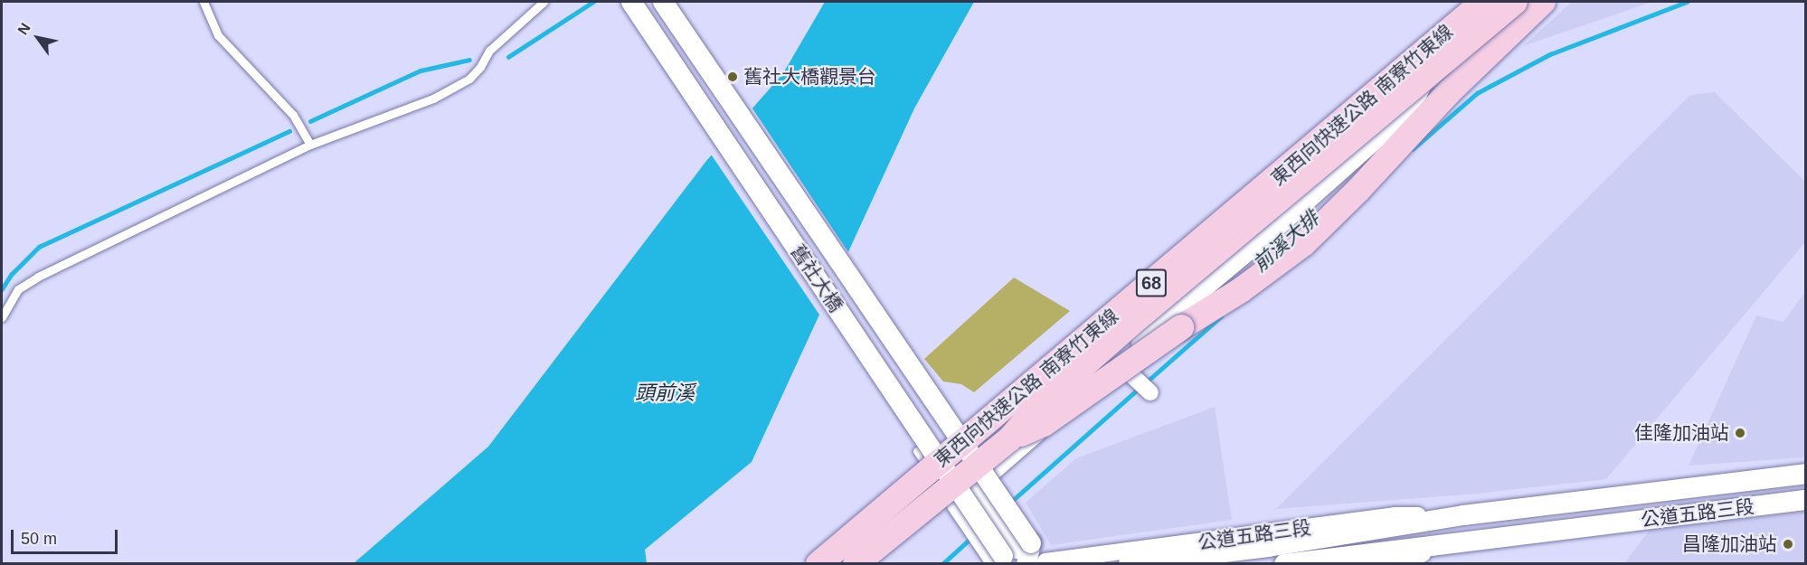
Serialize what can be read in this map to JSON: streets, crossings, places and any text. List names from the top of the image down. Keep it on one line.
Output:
{"streets":{"highway":["東西向快速公路 南寮竹東線","68"],"street":["舊社大橋","公道五路三段"]},"crossings":[["舊社大橋","公道五路三段"]],"water":["前溪大排","頭前溪"],"places":["舊社大橋觀景台","佳隆加油站","昌隆加油站"],"scale_bar":"50 m","north":"top left"}
